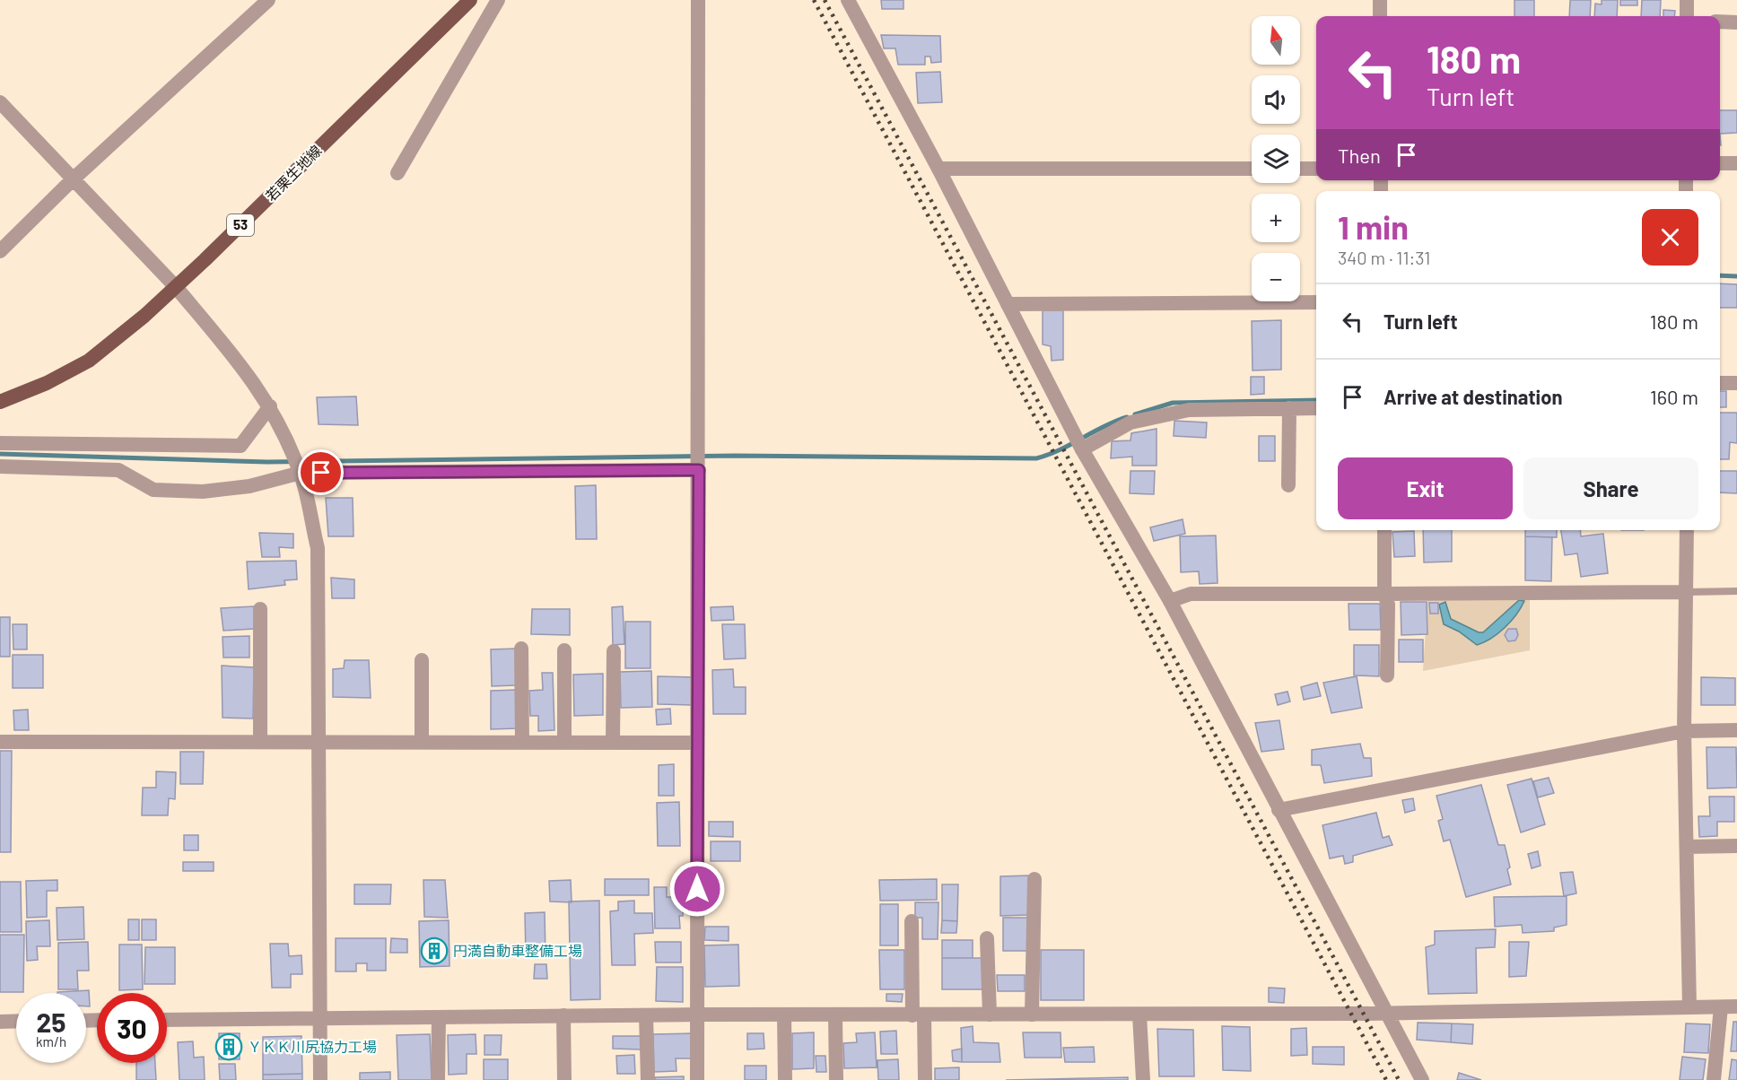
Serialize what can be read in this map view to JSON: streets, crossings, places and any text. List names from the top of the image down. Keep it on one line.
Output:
{"streets":{"main road":["若栗生地線","53"]},"places":{"building":["円満自動車整備工場","ＹＫＫ川尻協力工場"]},"north":"top","page":{"map_buttons":["+","−"],"turn":["180 m","Turn left"],"then":"Then","heading":["1 min","340 m · 11:31"],"list":[{"name":"Turn left","value":"180 m"},{"name":"Arrive at destination","value":"160 m"}],"buttons":["Exit","Share"],"speed":"25 km/h","limit":"30"}}
